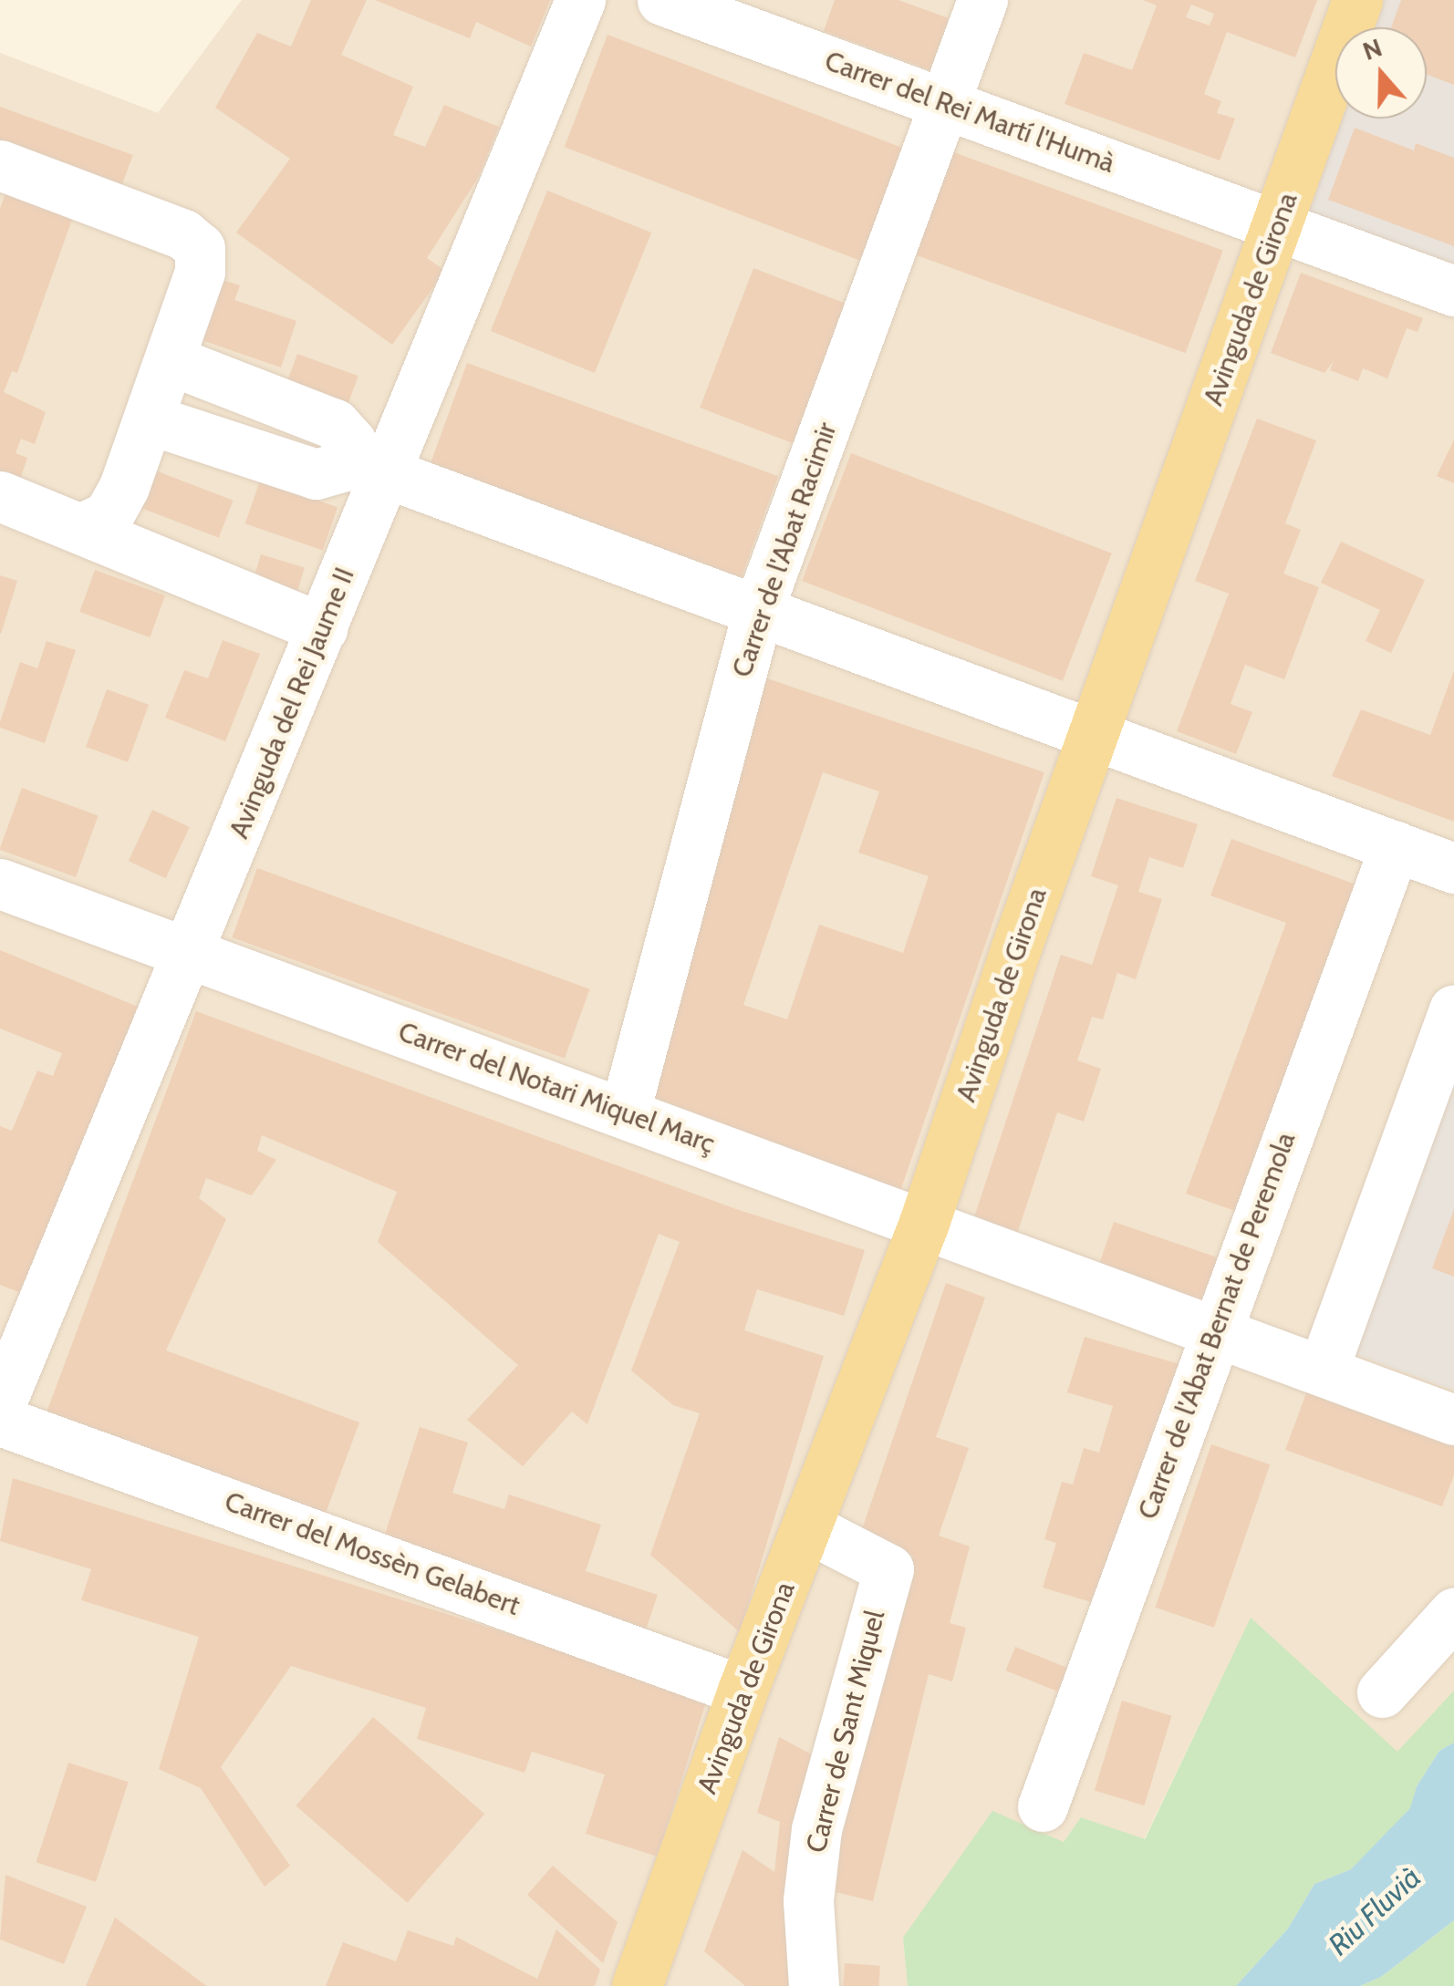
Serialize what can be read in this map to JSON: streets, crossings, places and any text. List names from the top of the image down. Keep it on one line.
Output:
{"streets":{"main road":["Avinguda de Girona"],"street":["Carrer del Rei Martí l'Humà","Carrer de l'Abat Racimir","Avinguda del Rei Jaume II","Carrer del Notari Miquel Març","Carrer de l'Abat Bernat de Peremola","Carrer del Mossèn Gelabert","Carrer de Sant Miquel"]},"crossings":[["Carrer del Rei Martí l'Humà","Avinguda de Girona"],["Carrer del Rei Martí l'Humà","Carrer de l'Abat Racimir"],["Avinguda de Girona","Carrer del Notari Miquel Març"],["Avinguda de Girona","Carrer del Mossèn Gelabert"],["Avinguda de Girona","Carrer de Sant Miquel"],["Carrer de l'Abat Racimir","Carrer del Notari Miquel Març"],["Avinguda del Rei Jaume II","Carrer del Notari Miquel Març"],["Carrer del Notari Miquel Març","Carrer de l'Abat Bernat de Peremola"]],"water":["Riu Fluvià"],"north":"top"}
